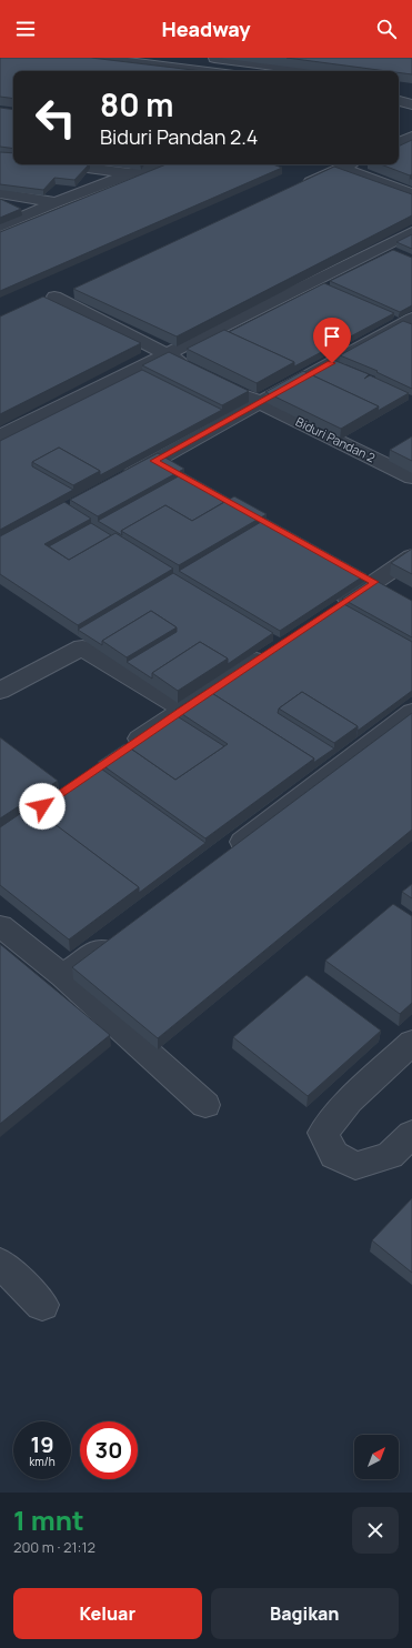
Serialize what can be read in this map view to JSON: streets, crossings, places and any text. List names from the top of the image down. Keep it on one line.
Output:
{"streets":{"street":["Biduri Pandan 2"]},"north":"top right","page":{"header":"Headway","turn":["80 m","Biduri Pandan 2.4"],"speed":"19 km/h","limit":"30","heading":["1 mnt","200 m · 21:12"],"buttons":["Keluar","Bagikan"]}}
